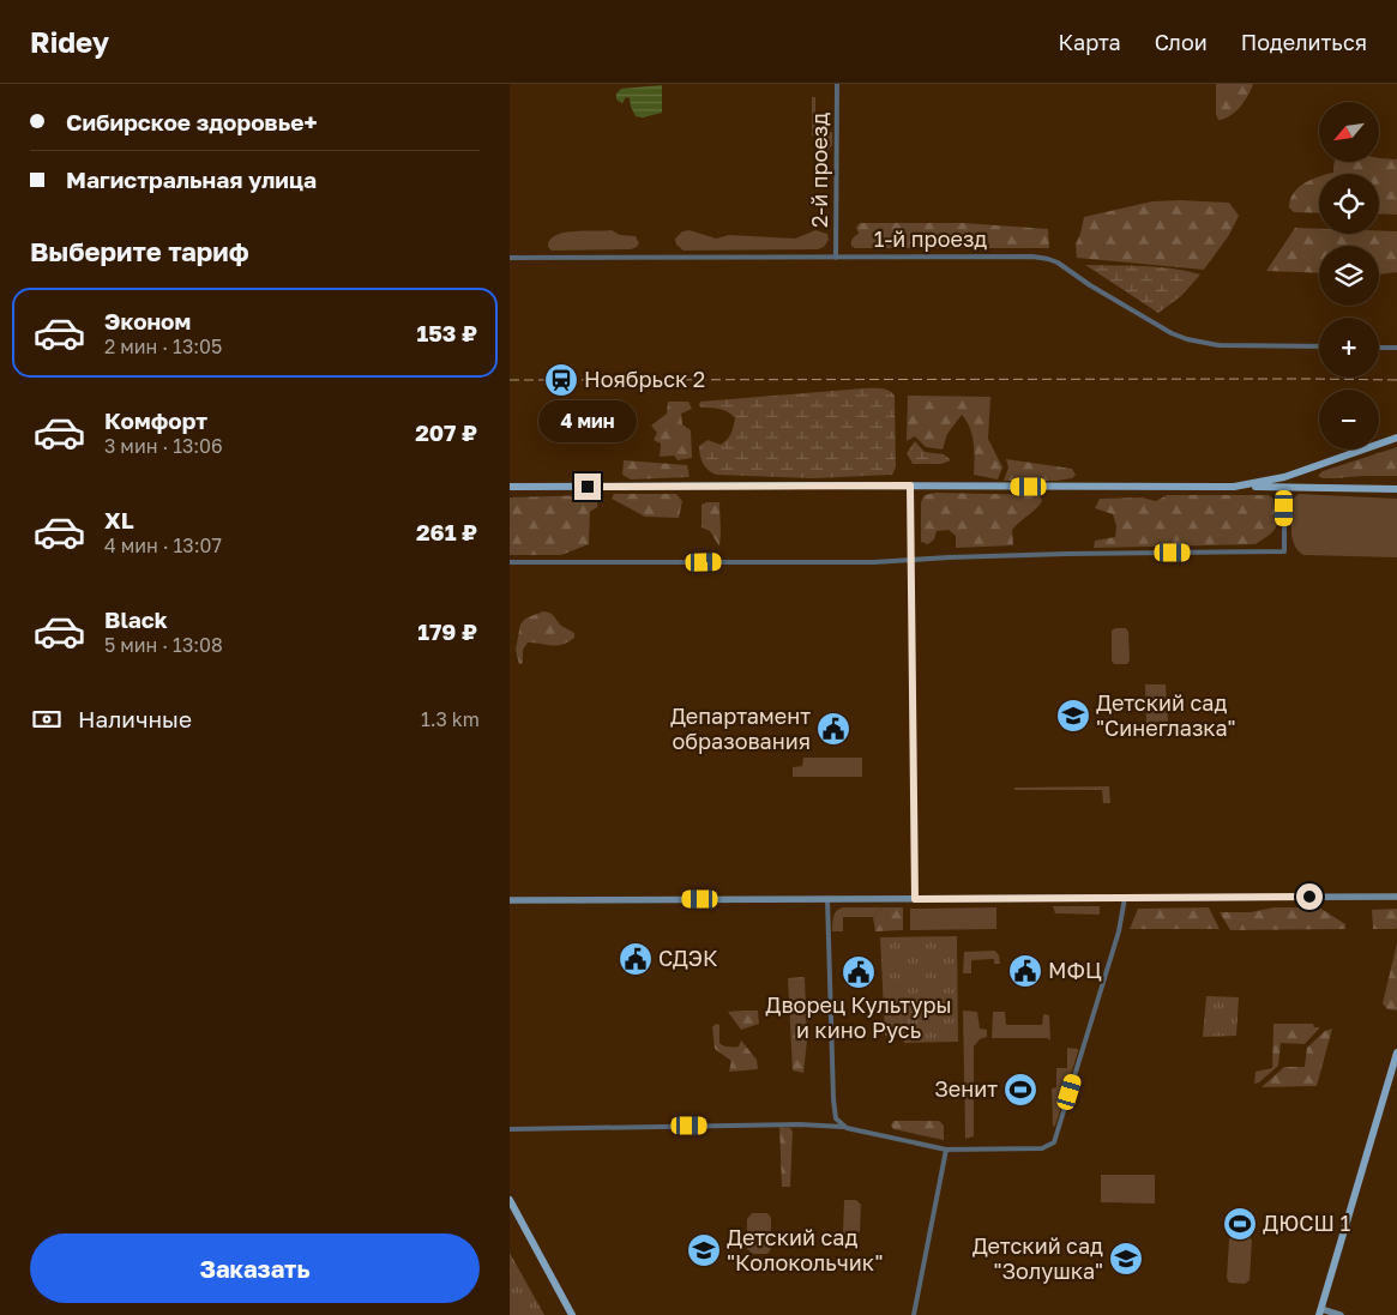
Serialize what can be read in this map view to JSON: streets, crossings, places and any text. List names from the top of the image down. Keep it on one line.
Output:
{"streets":{"street":["2-й проезд","1-й проезд"]},"crossings":[["2-й проезд","1-й проезд"]],"places":{"station":["Ноябрьск 2"],"school or university":["Детский сад \"Синеглазка\"","Детский сад \"Колокольчик\"","Детский сад \"Золушка\""],"public building":["Департамент образования","СДЭК","МФЦ","Дворец Культуры и кино Русь"],"sports":["Зенит","ДЮСШ 1"]},"north":"bottom left","page":{"header":"Ridey","nav":["Карта","Слои","Поделиться"],"banner":["Сибирское здоровье+","Магистральная улица"],"map_buttons":["+","−"],"heading":"Выберите тариф","list":[{"name":"Эконом","note":"2 мин · 13:05","value":"153 ₽"},{"name":"Комфорт","note":"3 мин · 13:06","value":"207 ₽"},{"name":"XL","note":"4 мин · 13:07","value":"261 ₽"},{"name":"Black","note":"5 мин · 13:08","value":"179 ₽"}],"bubble":"4 мин","pay":["Наличные","1.3 km"],"buttons":"Заказать"}}
